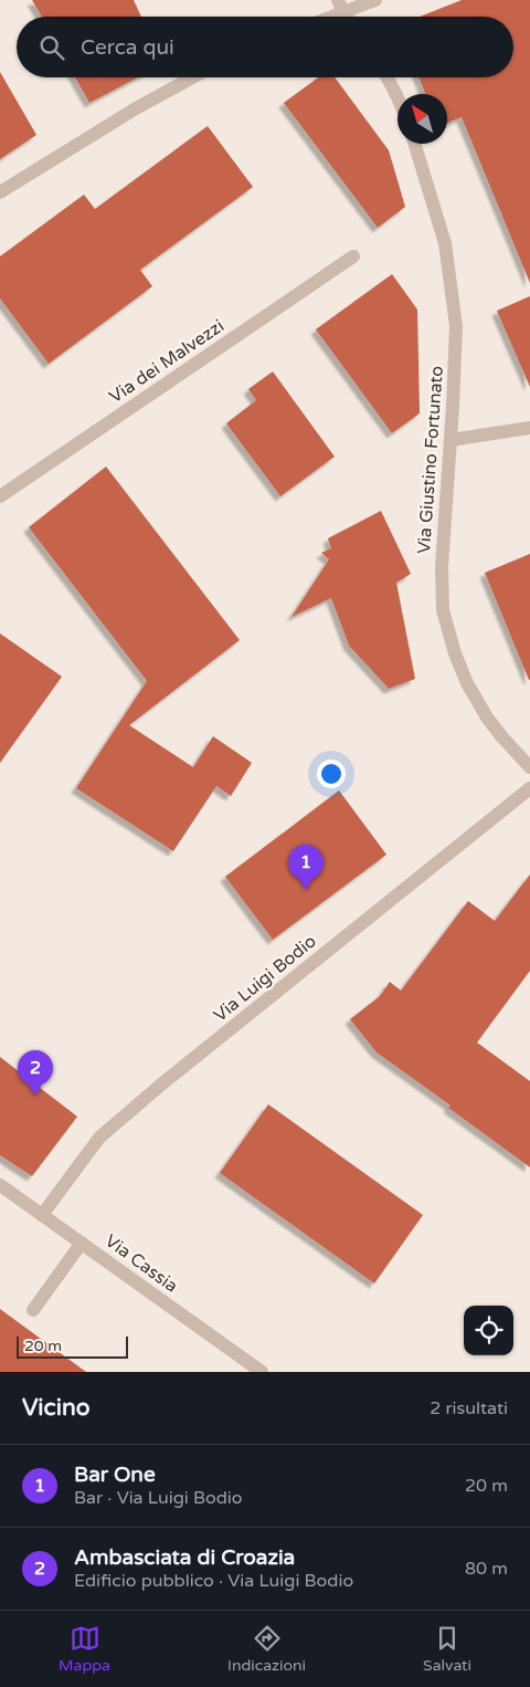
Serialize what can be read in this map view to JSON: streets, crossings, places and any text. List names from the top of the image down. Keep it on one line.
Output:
{"streets":{"street":["Via dei Malvezzi","Via Giustino Fortunato","Via Luigi Bodio","Via Cassia"]},"crossings":[["Via Luigi Bodio","Via Cassia"]],"scale_bar":"20 m","north":"top left","page":{"search":"Cerca qui","pins":["1","2"],"scale":"20 m","heading":["Vicino","2 risultati"],"list":[{"mark":"1","name":"Bar One","note":"Bar · Via Luigi Bodio","value":"20 m"},{"mark":"2","name":"Ambasciata di Croazia","note":"Edificio pubblico · Via Luigi Bodio","value":"80 m"}],"nav":["Mappa","Indicazioni","Salvati"]}}
